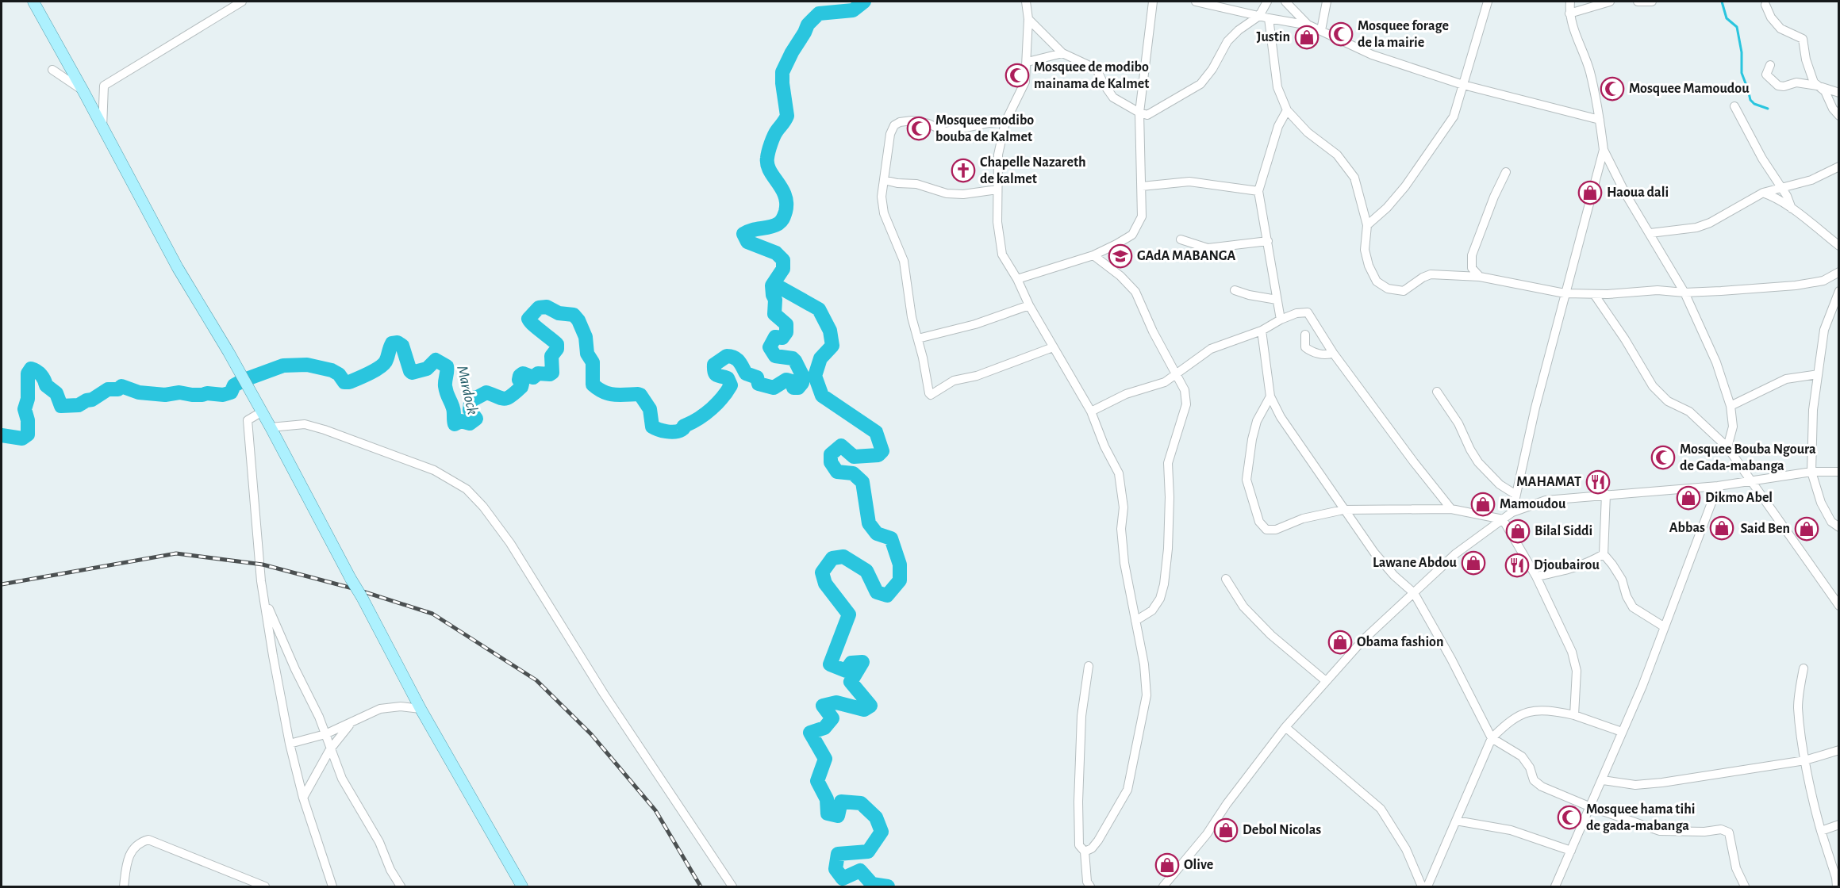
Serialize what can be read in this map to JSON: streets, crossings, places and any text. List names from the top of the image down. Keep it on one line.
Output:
{"water":["Mardock"],"places":{"mosque":["Mosquee forage de la mairie","Mosquee de modibo mainama de Kalmet","Mosquee Mamoudou","Mosquee modibo bouba de Kalmet","Mosquee Bouba Ngoura de Gada-mabanga","Mosquee hama tihi de gada-mabanga"],"shop":["Justin","Haoua dali","Dikmo Abel","Mamoudou","Abbas","Said Ben","Bilal Siddi","Lawane Abdou","Obama fashion","Debol Nicolas","Olive"],"church":["Chapelle Nazareth de kalmet"],"school or university":["GAdA MABANGA"],"restaurant":["MAHAMAT","Djoubairou"]}}
